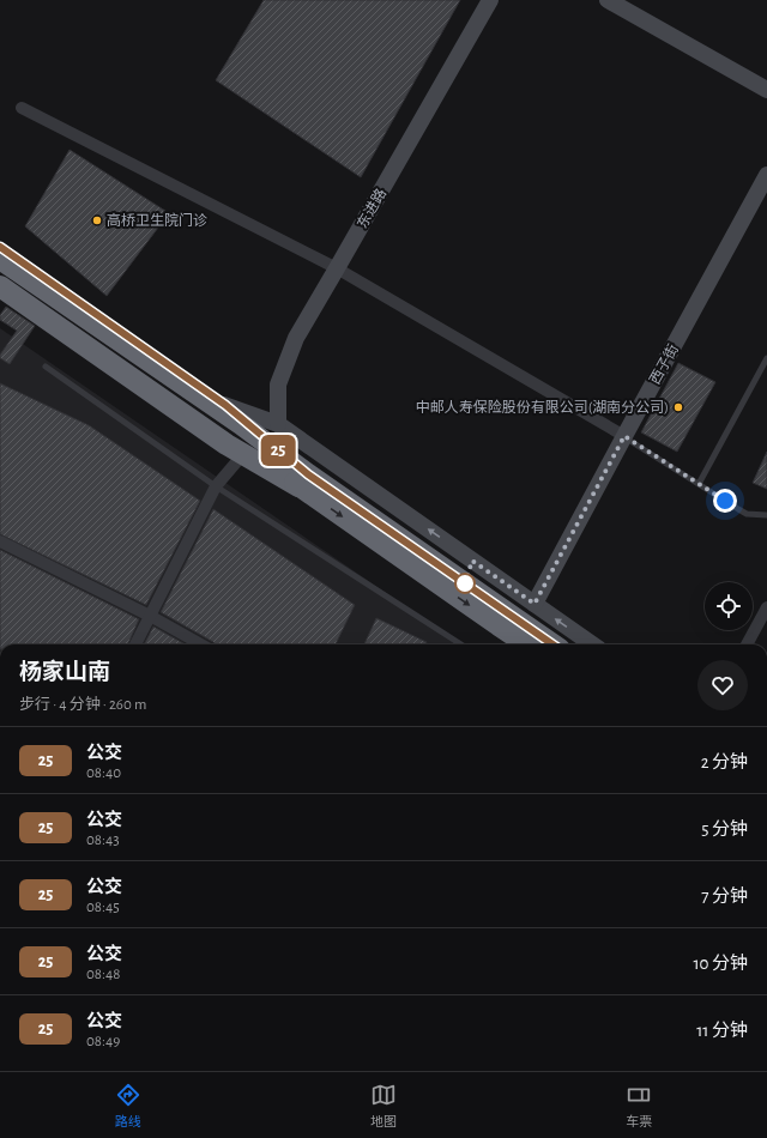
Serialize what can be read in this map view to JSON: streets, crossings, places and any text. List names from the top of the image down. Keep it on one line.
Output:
{"streets":{"street":["东进路","西子街"]},"places":["高桥卫生院门诊","中邮人寿保险股份有限公司(湖南分公司)"],"lines":["bus line 25"],"page":{"on_map":"25","heading":["杨家山南","步行 · 4 分钟 · 260 m"],"list":[{"mark":"25","name":"公交","note":"08:40","value":"2 分钟"},{"mark":"25","name":"公交","note":"08:43","value":"5 分钟"},{"mark":"25","name":"公交","note":"08:45","value":"7 分钟"},{"mark":"25","name":"公交","note":"08:48","value":"10 分钟"},{"mark":"25","name":"公交","note":"08:49","value":"11 分钟"}],"tabs":["路线","地图","车票"]}}
